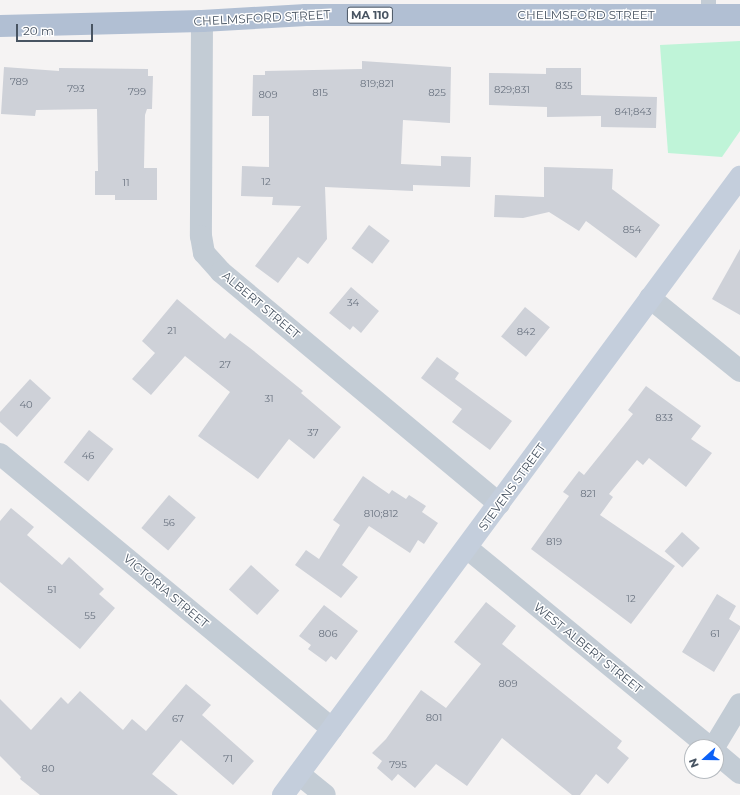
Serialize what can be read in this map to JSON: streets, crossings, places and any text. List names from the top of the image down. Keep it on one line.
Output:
{"streets":{"main road":["MA 110","CHELMSFORD STREET","STEVENS STREET"],"street":["ALBERT STREET","VICTORIA STREET","WEST ALBERT STREET"]},"crossings":[["CHELMSFORD STREET","ALBERT STREET"],["ALBERT STREET","STEVENS STREET"],["STEVENS STREET","VICTORIA STREET"],["STEVENS STREET","WEST ALBERT STREET"]],"house_numbers":["789","819;821","835","793","829;831","799","815","825","809","841;843","12","11","854","34","21","842","27","31","40","833","37","46","821","810;812","56","819","51","12","55","806","61","809","801","67","71","795","80"],"scale_bar":"20 m","north":"left"}
